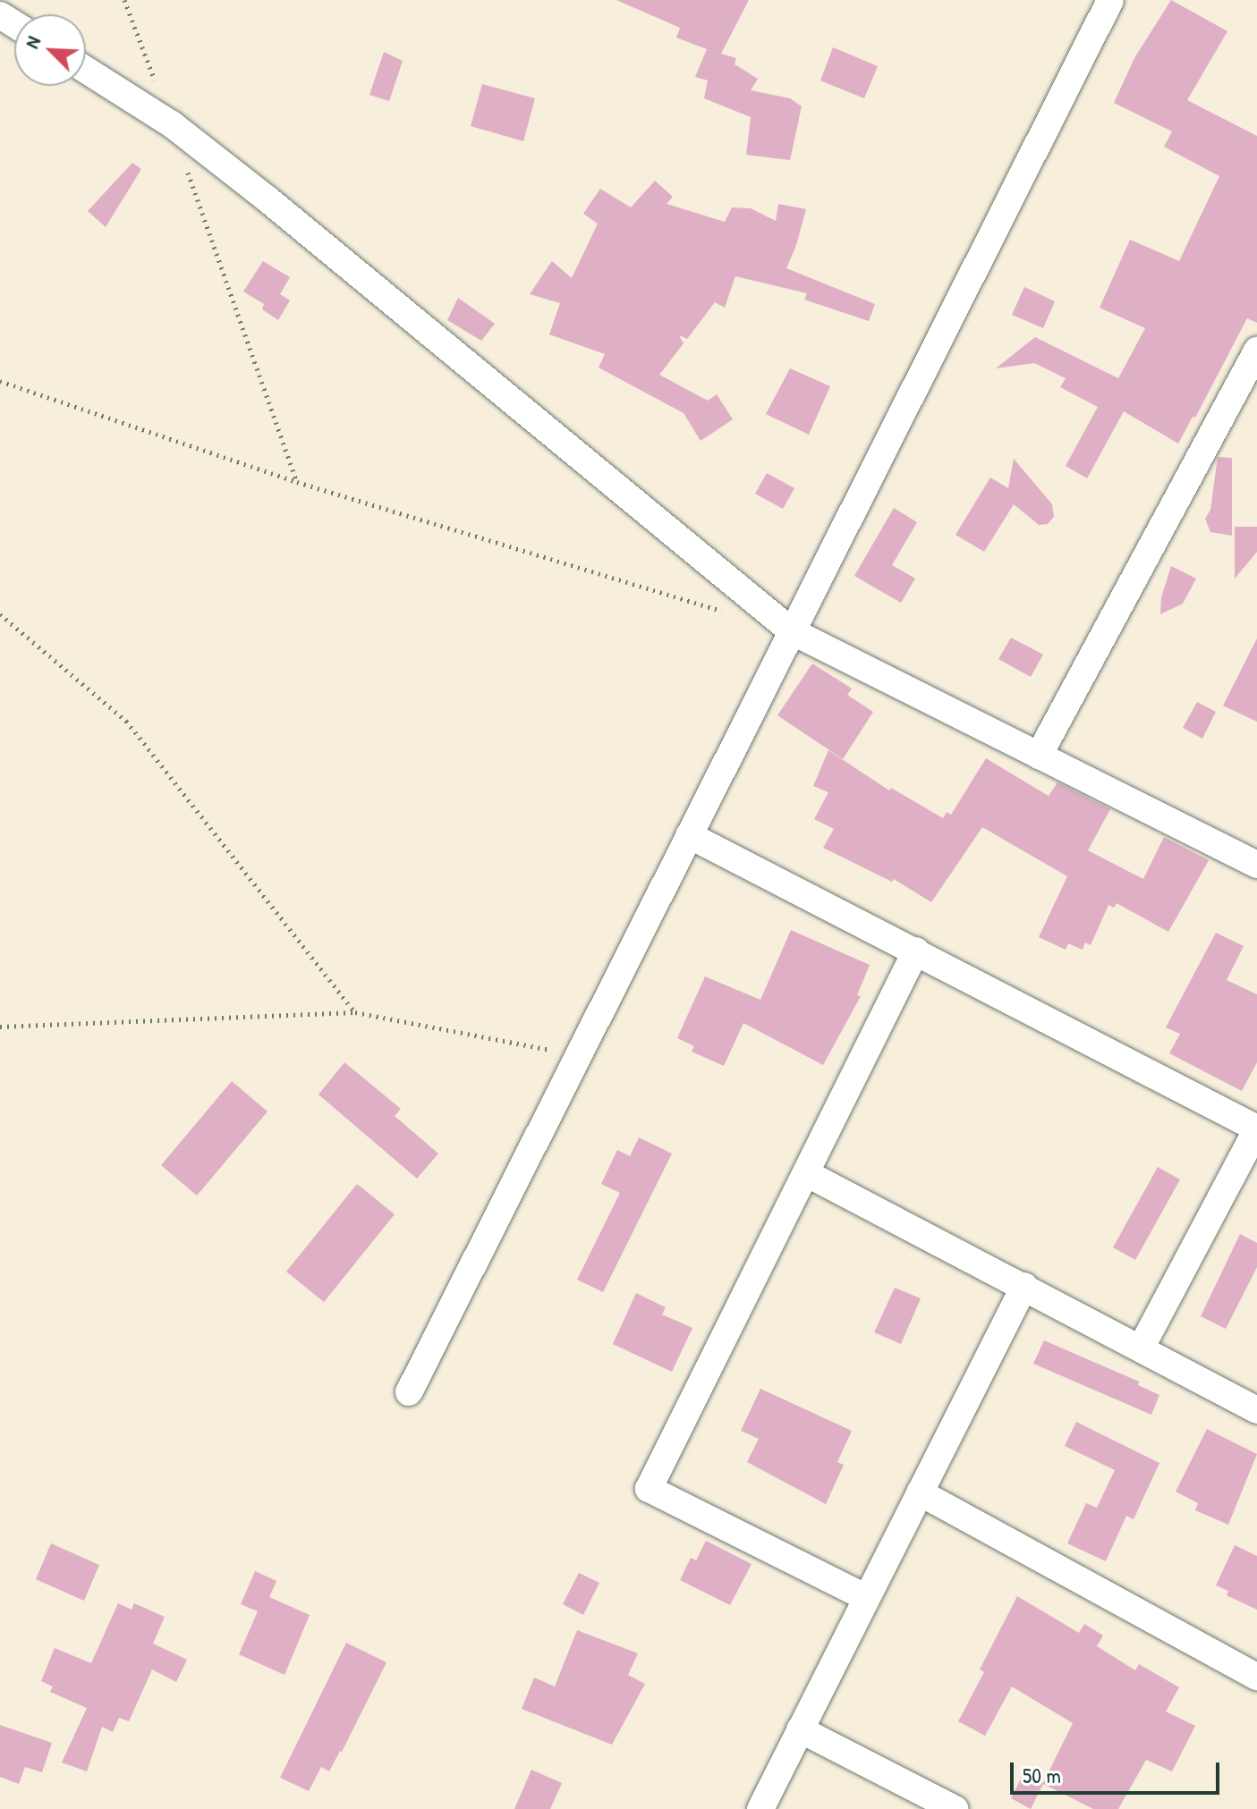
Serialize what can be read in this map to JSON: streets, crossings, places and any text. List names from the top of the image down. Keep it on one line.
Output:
{"scale_bar":"50 m","north":"top left"}
